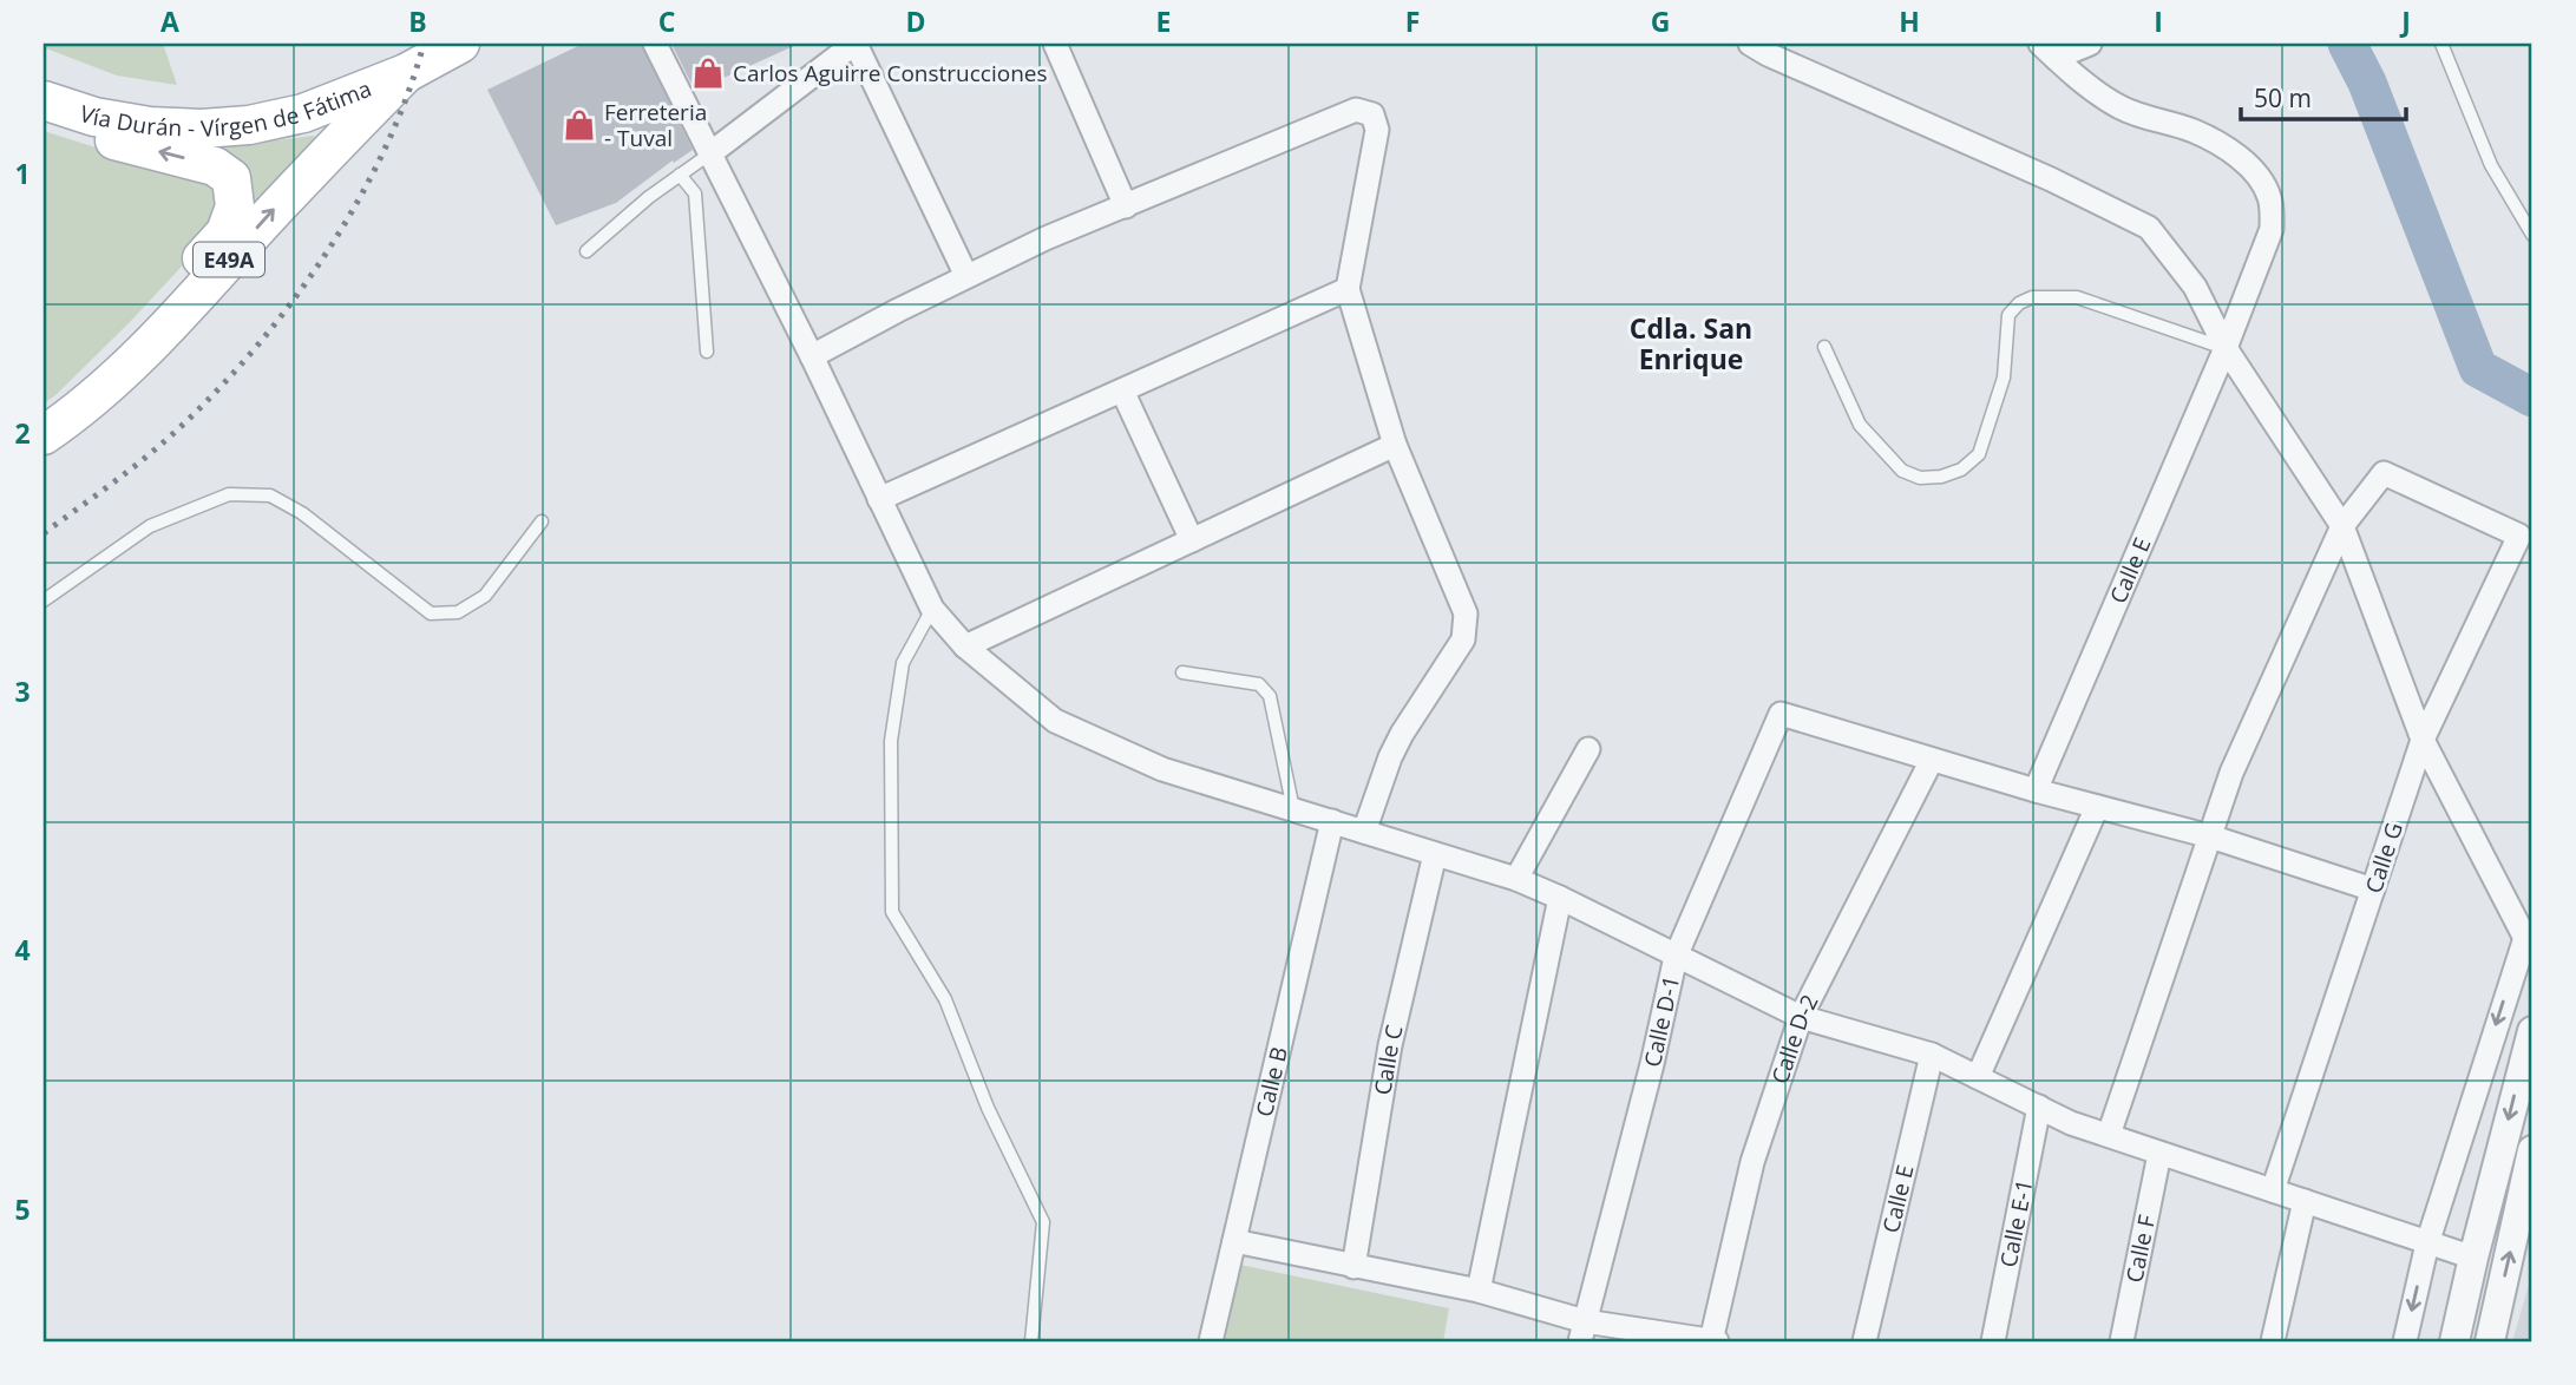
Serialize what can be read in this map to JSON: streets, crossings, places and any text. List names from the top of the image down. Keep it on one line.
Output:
{"streets":{"main road":["Vía Durán - Vírgen de Fátima","E49A"],"street":["Calle E","Calle G","Calle D-1","Calle D-2","Calle C","Calle B","Calle E-1","Calle F"]},"crossings":[["Calle D-1","Calle D-2"]],"one_way":["Vía Durán - Vírgen de Fátima"],"districts":["Cdla. San Enrique"],"places":{"shop":["Carlos Aguirre Construcciones","Ferreteria - Tuval"]},"scale_bar":"50 m","grid":{"columns":["A","B","C","D","E","F","G","H","I","J"],"rows":["1","2","3","4","5"]}}
